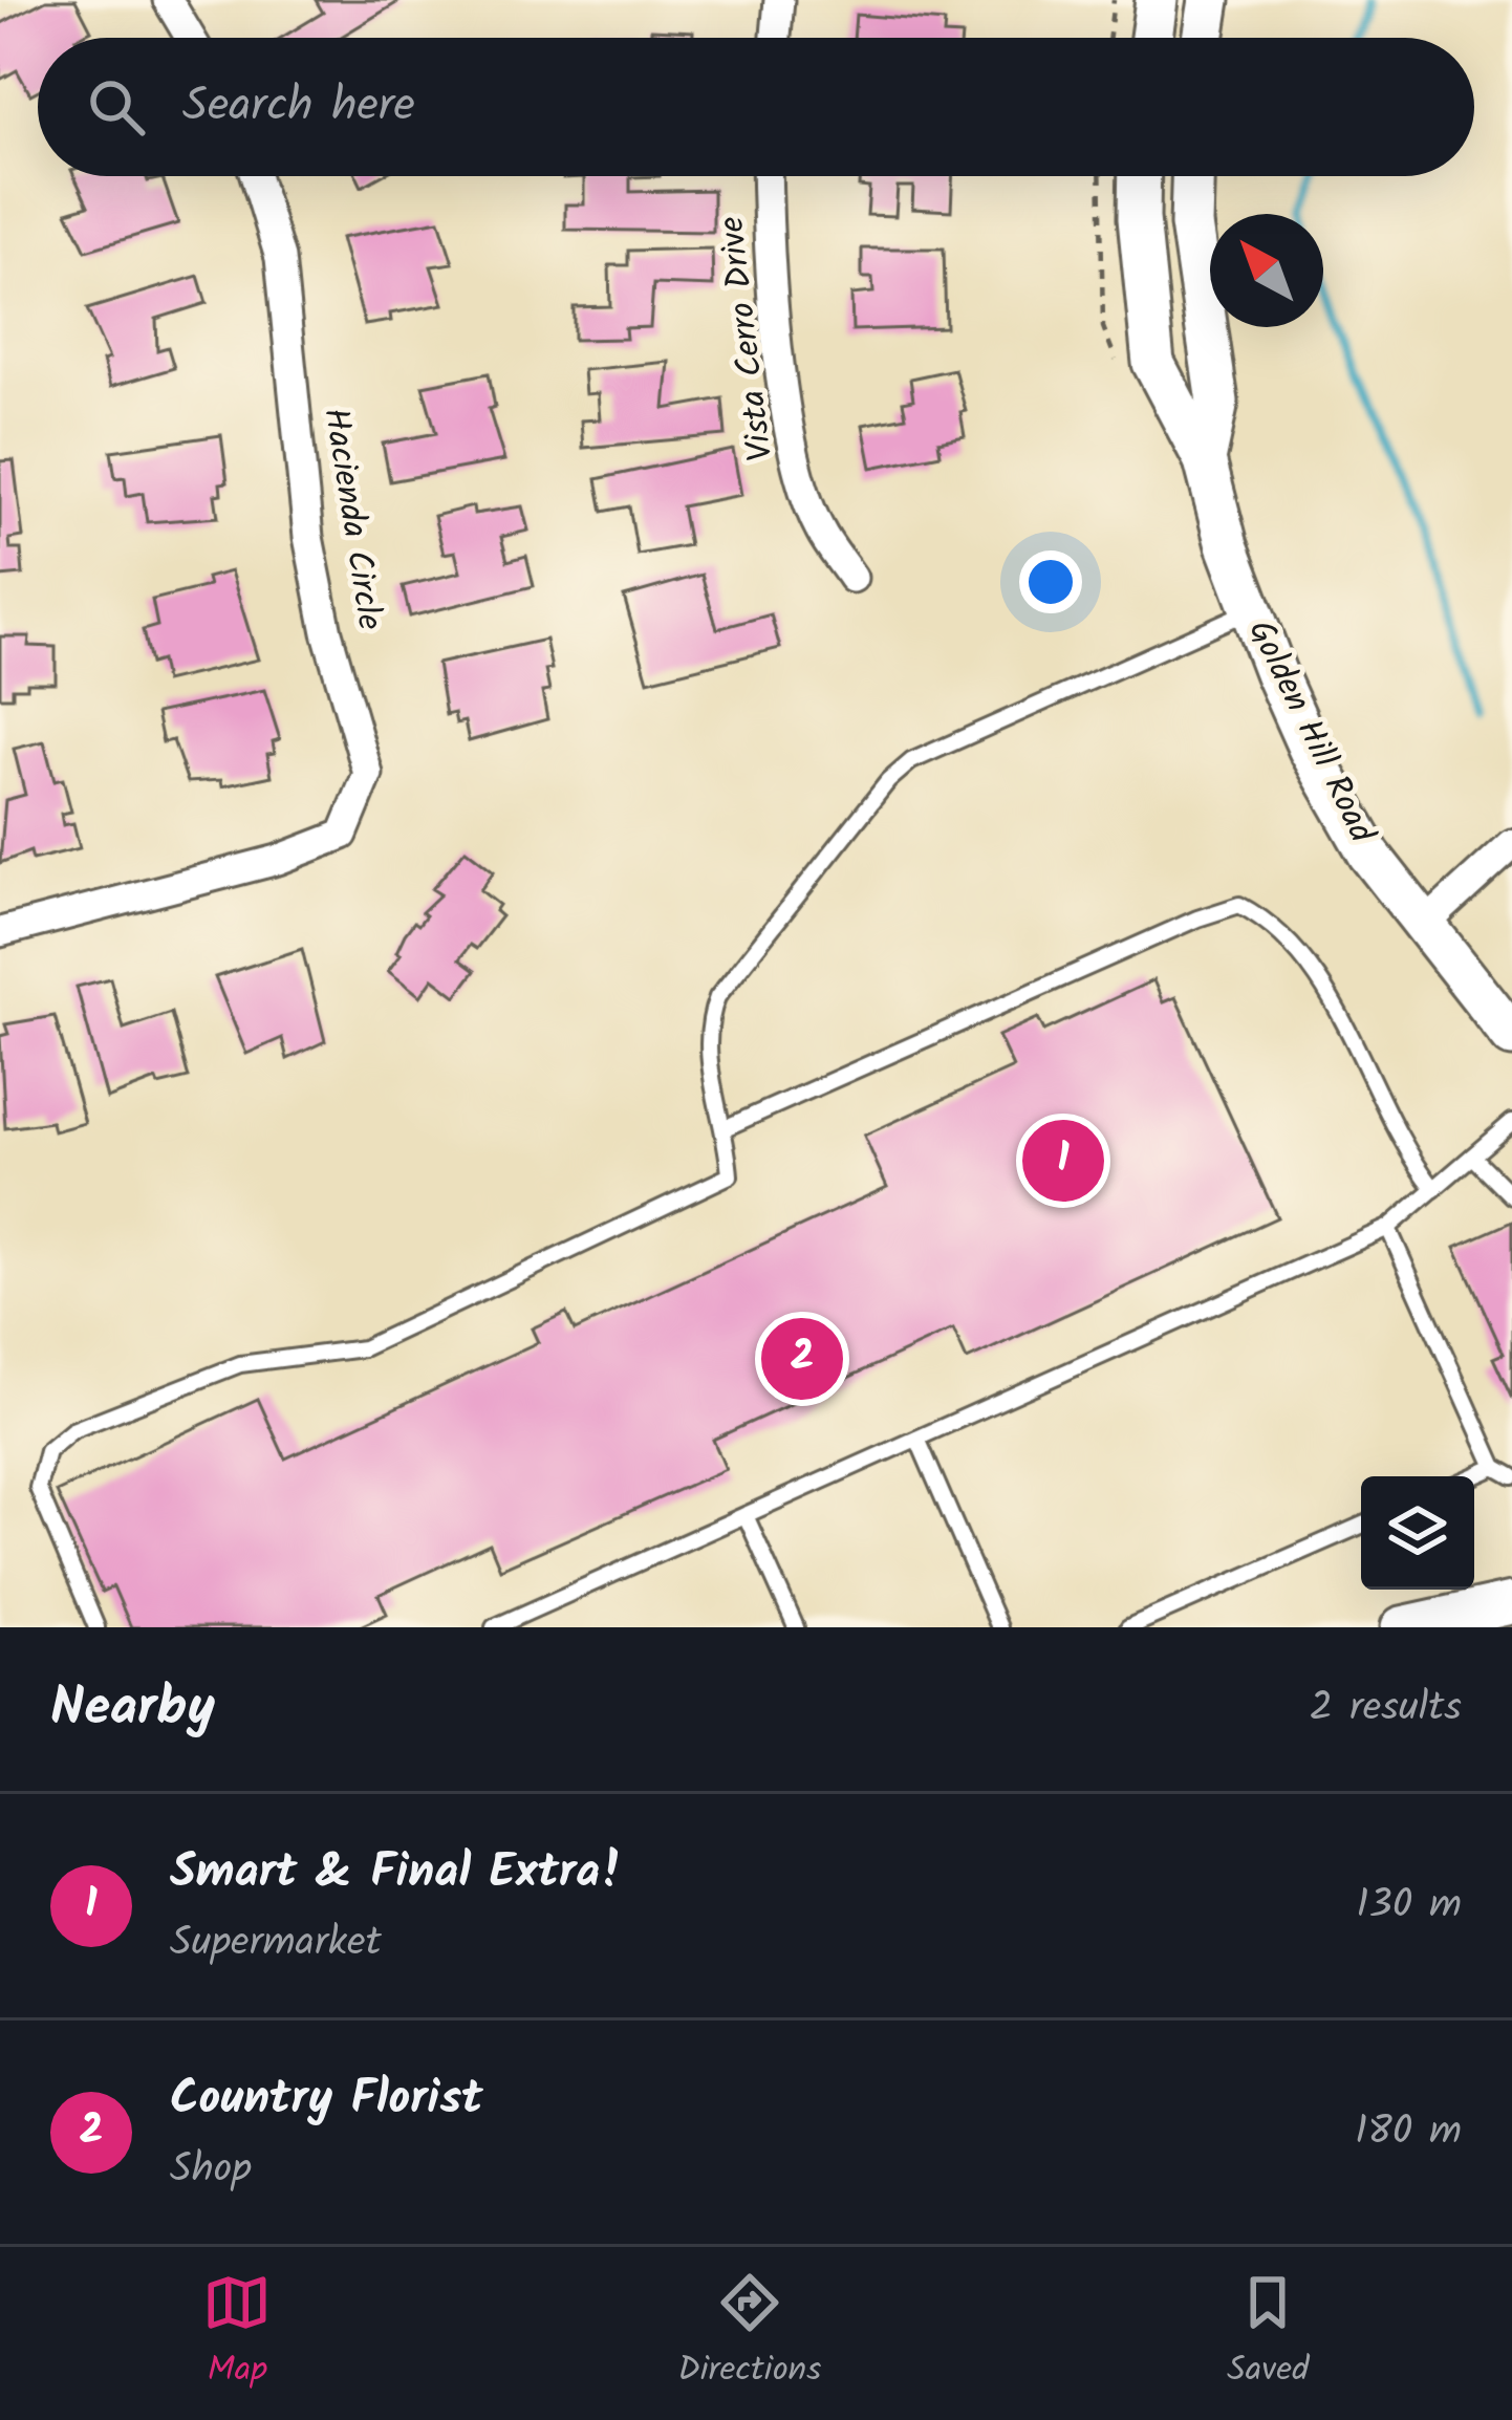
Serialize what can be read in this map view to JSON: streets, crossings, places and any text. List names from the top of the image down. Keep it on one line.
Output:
{"streets":{"main road":["Golden Hill Road"],"street":["Vista Cerro Drive","Hacienda Circle"]},"north":"top left","page":{"search":"Search here","pins":["1","2"],"heading":["Nearby","2 results"],"list":[{"mark":"1","name":"Smart & Final Extra!","note":"Supermarket","value":"130 m"},{"mark":"2","name":"Country Florist","note":"Shop","value":"180 m"}],"nav":["Map","Directions","Saved"]}}
